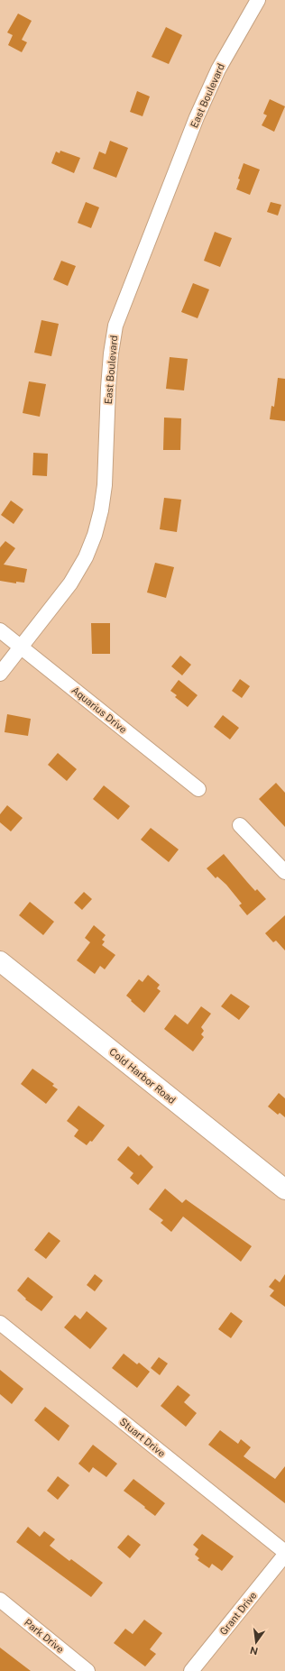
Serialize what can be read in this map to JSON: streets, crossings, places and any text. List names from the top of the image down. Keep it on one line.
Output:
{"streets":{"main road":["Cold Harbor Road"],"street":["East Boulevard","Aquarius Drive","Stuart Drive","Grant Drive","Park Drive"]},"crossings":[["East Boulevard","Aquarius Drive"]],"north":"bottom"}
